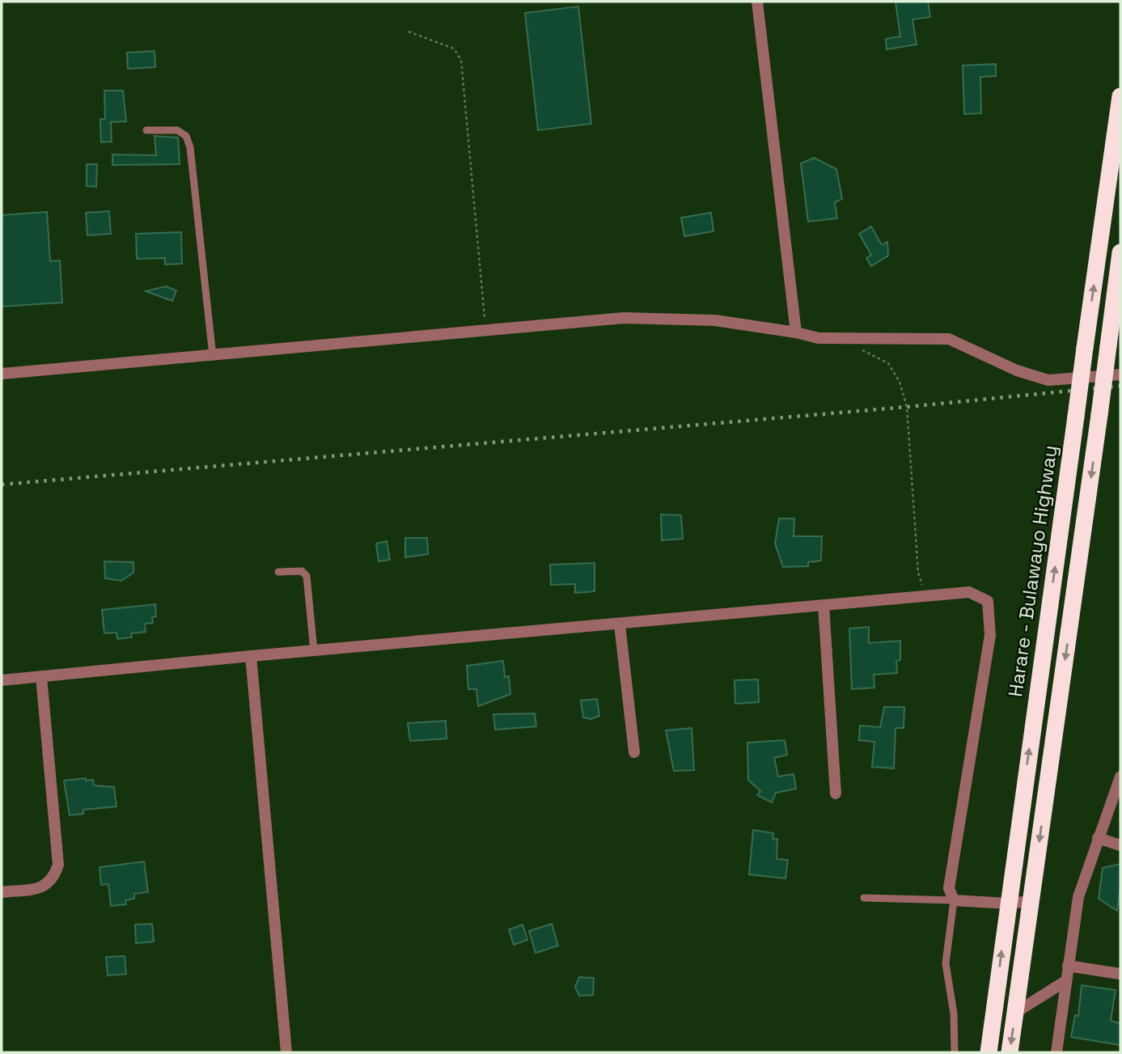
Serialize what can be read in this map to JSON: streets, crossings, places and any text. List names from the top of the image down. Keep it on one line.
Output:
{"streets":{"highway":["Harare - Bulawayo Highway"]}}
